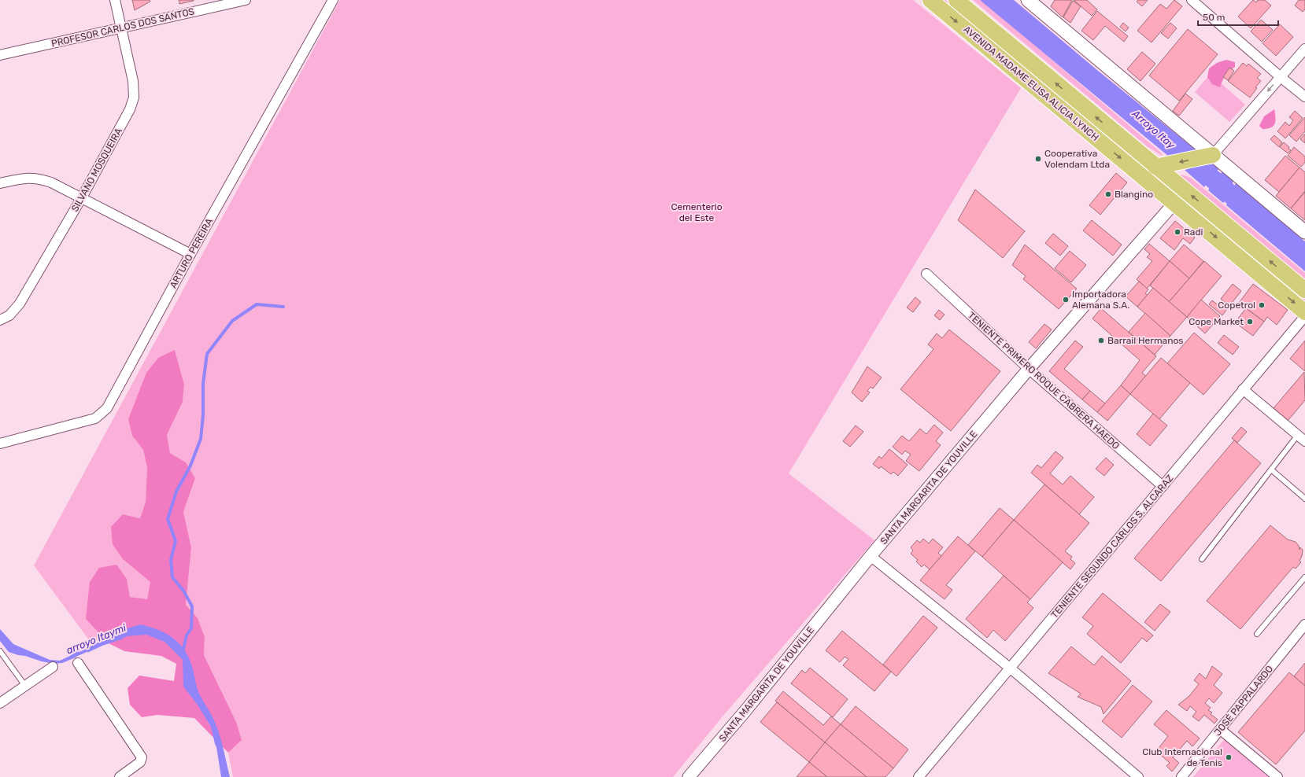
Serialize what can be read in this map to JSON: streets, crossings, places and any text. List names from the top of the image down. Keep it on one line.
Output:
{"streets":{"highway":["AVENIDA MADAME ELISA ALICIA LYNCH"],"street":["PROFESOR CARLOS DOS SANTOS","SILVANO MOSQUEIRA","ARTURO PEREIRA","TENIENTE PRIMERO ROQUE CABRERA HAEDO","SANTA MARGARITA DE YOUVILLE","TENIENTE SEGUNDO CARLOS S. ALCARAZ","JOSÉ PAPPALARDO"]},"crossings":[["PROFESOR CARLOS DOS SANTOS","SILVANO MOSQUEIRA"],["AVENIDA MADAME ELISA ALICIA LYNCH","SANTA MARGARITA DE YOUVILLE"],["TENIENTE PRIMERO ROQUE CABRERA HAEDO","SANTA MARGARITA DE YOUVILLE"],["TENIENTE PRIMERO ROQUE CABRERA HAEDO","TENIENTE SEGUNDO CARLOS S. ALCARAZ"]],"water":["Arroyo Itay","arroyo Itaymi"],"parks":["Cementerio del Este"],"places":["Cooperativa Volendam Ltda","Blangino","Radi","Importadora Alemana S.A.","Copetrol","Cope Market","Barrail Hermanos","Club Internacional de Tenis"],"scale_bar":"50 m"}
